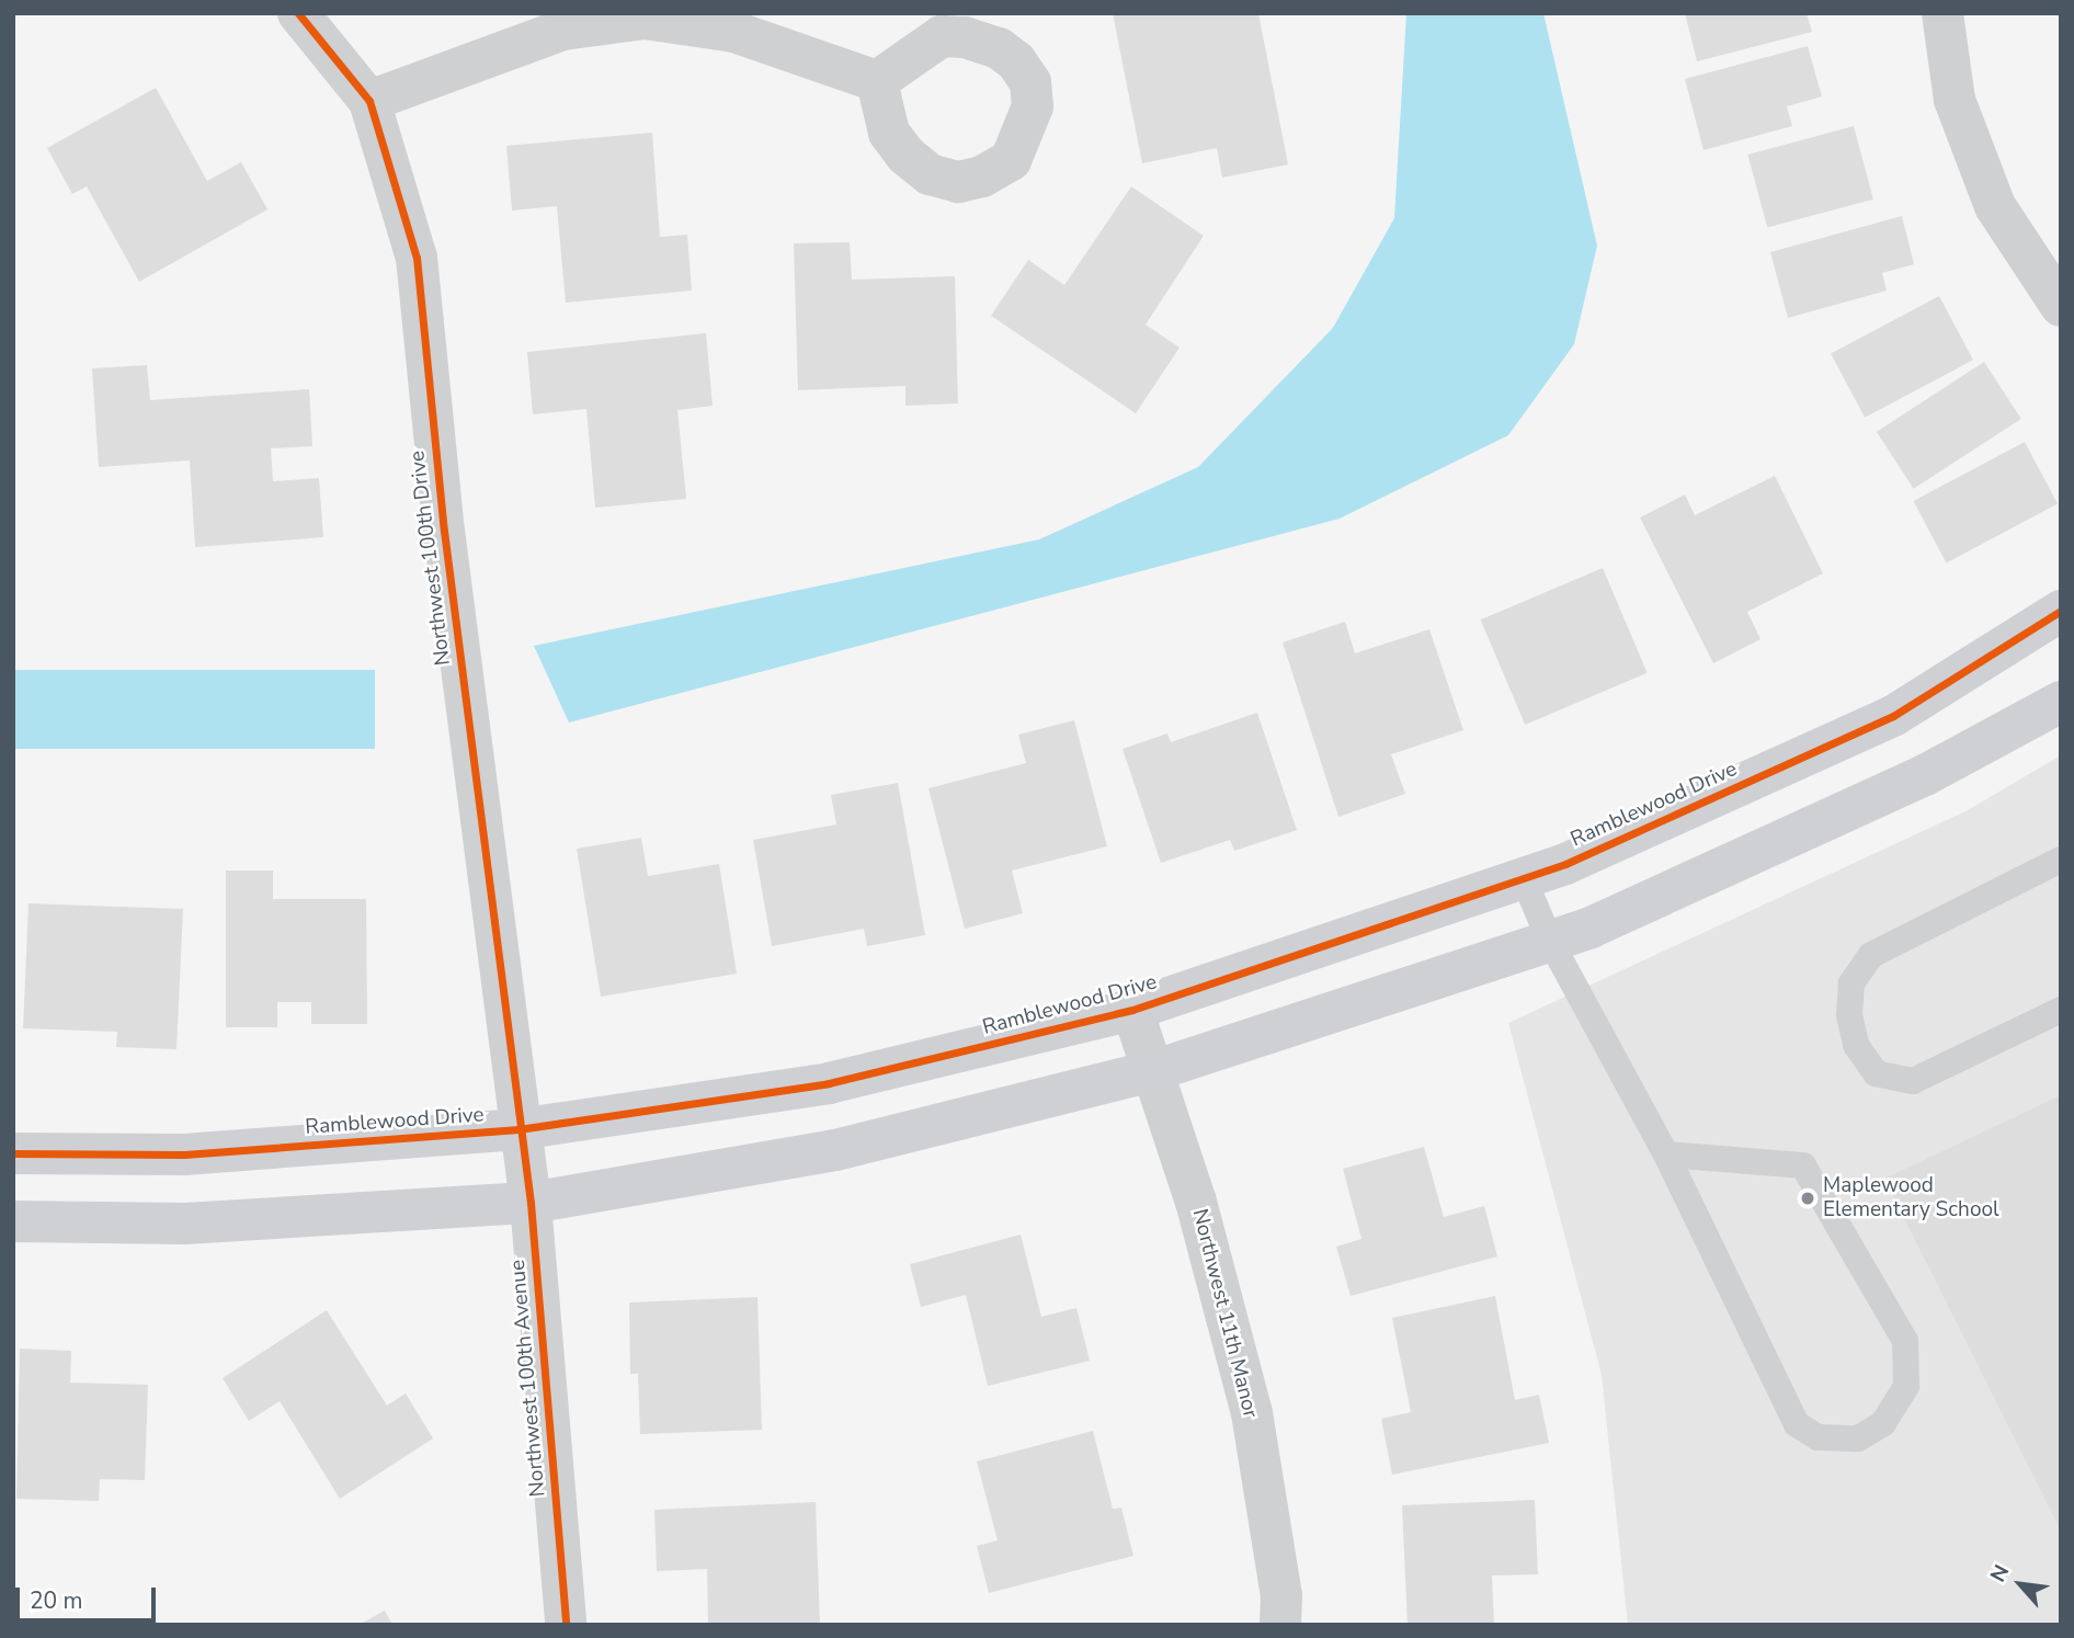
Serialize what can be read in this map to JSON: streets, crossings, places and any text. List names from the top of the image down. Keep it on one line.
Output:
{"streets":{"street":["Northwest 100th Drive","Ramblewood Drive","Northwest 11th Manor","Northwest 100th Avenue"]},"crossings":[["Northwest 100th Drive","Ramblewood Drive"],["Northwest 100th Drive","Northwest 100th Avenue"],["Ramblewood Drive","Northwest 11th Manor"],["Ramblewood Drive","Northwest 100th Avenue"]],"places":["Maplewood Elementary School"],"scale_bar":"20 m","north":"top left"}
